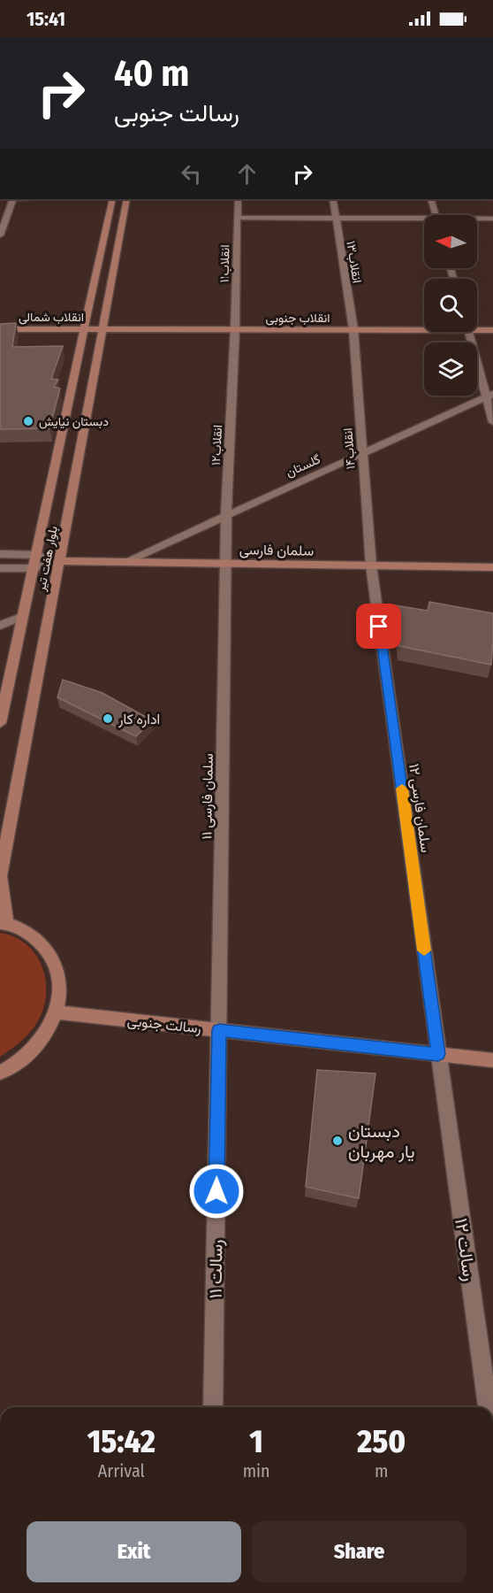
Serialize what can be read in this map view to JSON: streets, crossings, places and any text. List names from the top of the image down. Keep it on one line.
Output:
{"streets":{"main road":["انقلاب شمالی","انقلاب جنوبی","سلمان فارسی","بلوار هفت تیر","رسالت جنوبی"],"street":["انقلاب۱۳","انقلاب۱۱","انقلاب۱۲","انقلاب۱۴","گلستان","سلمان فارسی ۱۱","سلمان فارسی ۱۲","رسالت ۱۲","رسالت ۱۱"]},"crossings":[["انقلاب۱۳","انقلاب جنوبی"],["انقلاب۱۳","انقلاب۱۴"],["انقلاب۱۱","انقلاب جنوبی"],["انقلاب۱۱","انقلاب۱۲"],["انقلاب شمالی","انقلاب جنوبی"],["انقلاب شمالی","بلوار هفت تیر"],["انقلاب جنوبی","انقلاب۱۲"],["انقلاب جنوبی","انقلاب۱۴"],["انقلاب جنوبی","بلوار هفت تیر"],["انقلاب۱۲","گلستان"],["انقلاب۱۲","سلمان فارسی"],["انقلاب۱۲","سلمان فارسی ۱۱"],["انقلاب۱۴","گلستان"],["انقلاب۱۴","سلمان فارسی"],["انقلاب۱۴","سلمان فارسی ۱۲"],["گلستان","سلمان فارسی"],["سلمان فارسی","بلوار هفت تیر"],["سلمان فارسی","سلمان فارسی ۱۱"],["سلمان فارسی","سلمان فارسی ۱۲"],["سلمان فارسی ۱۱","رسالت جنوبی"],["سلمان فارسی ۱۱","رسالت ۱۱"],["سلمان فارسی ۱۲","رسالت جنوبی"],["سلمان فارسی ۱۲","رسالت ۱۲"],["رسالت جنوبی","رسالت ۱۲"],["رسالت جنوبی","رسالت ۱۱"]],"places":["دبستان نیایش","اداره کار","دبستان یار مهربان"],"north":"left","page":{"status":"15:41","turn":["40 m","رسالت جنوبی"],"eta":["15:42","Arrival","1","min","250","m"],"buttons":["Exit","Share"]}}
